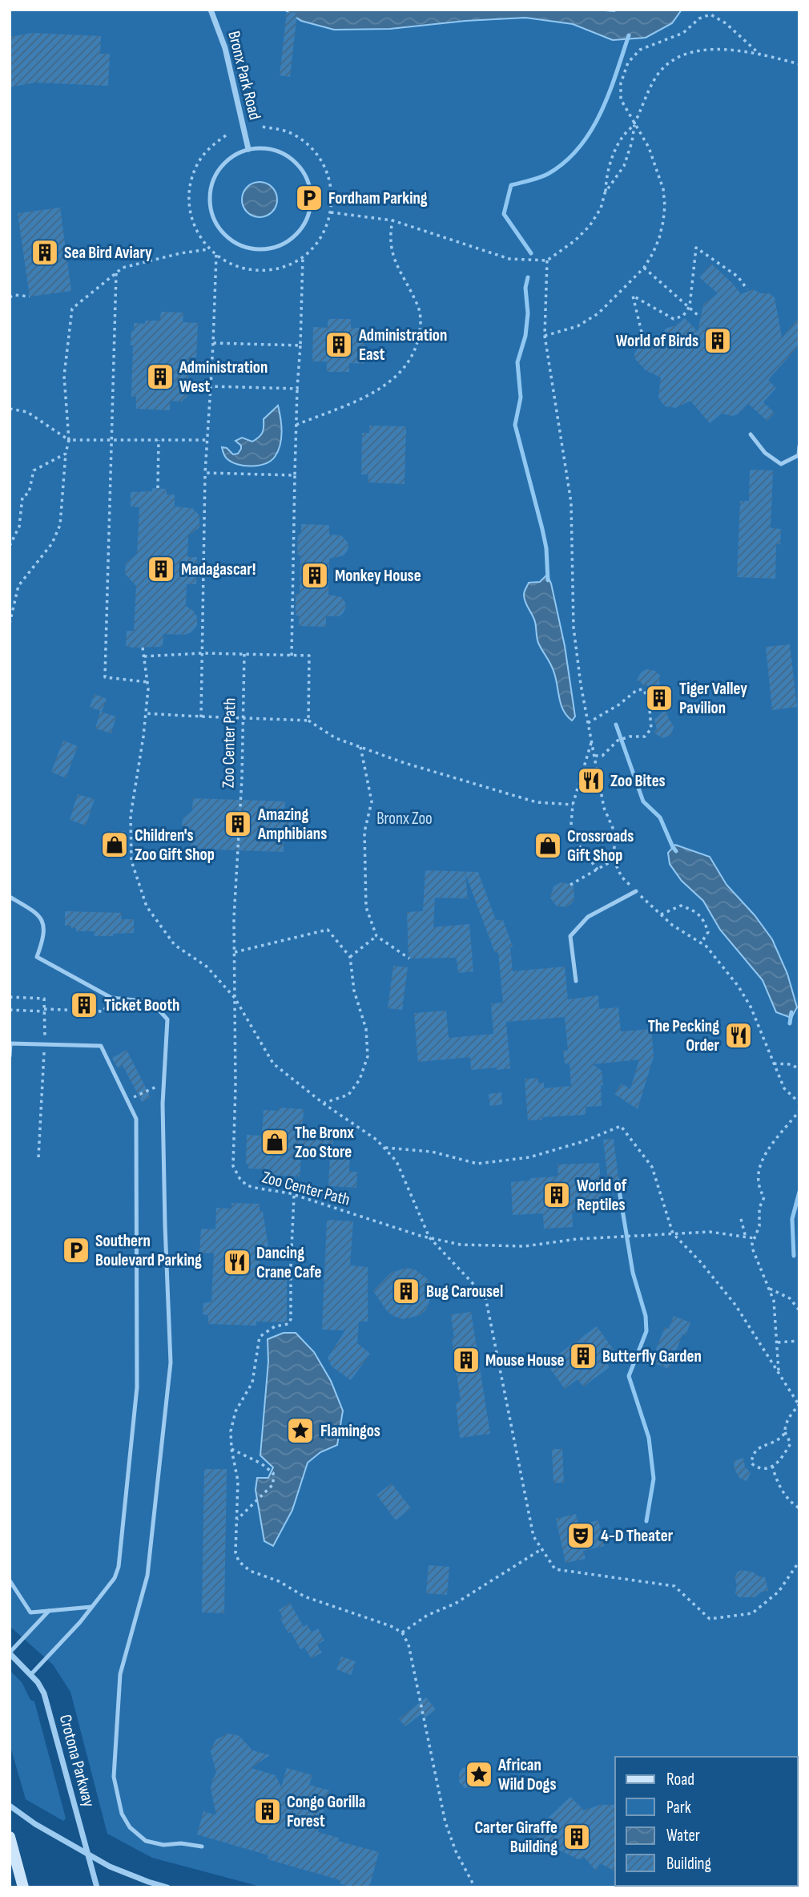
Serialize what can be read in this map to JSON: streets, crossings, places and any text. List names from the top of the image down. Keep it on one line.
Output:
{"streets":{"street":["Bronx Park Road","Crotona Parkway"],"path":["Zoo Center Path"]},"parks":["Bronx Zoo"],"places":{"parking":["Fordham Parking","Southern Boulevard Parking"],"building":["Sea Bird Aviary","World of Birds","Administration East","Administration West","Madagascar!","Monkey House","Tiger Valley Pavilion","Amazing Amphibians","Ticket Booth","World of Reptiles","Bug Carousel","Butterfly Garden","Mouse House","Congo Gorilla Forest","Carter Giraffe Building"],"restaurant":["Zoo Bites","The Pecking Order","Dancing Crane Cafe"],"shop":["Children's Zoo Gift Shop","Crossroads Gift Shop","The Bronx Zoo Store"],"place":["Flamingos","African Wild Dogs"],"theatre":["4-D Theater"]},"legend":["Road","Park","Water","Building"]}
